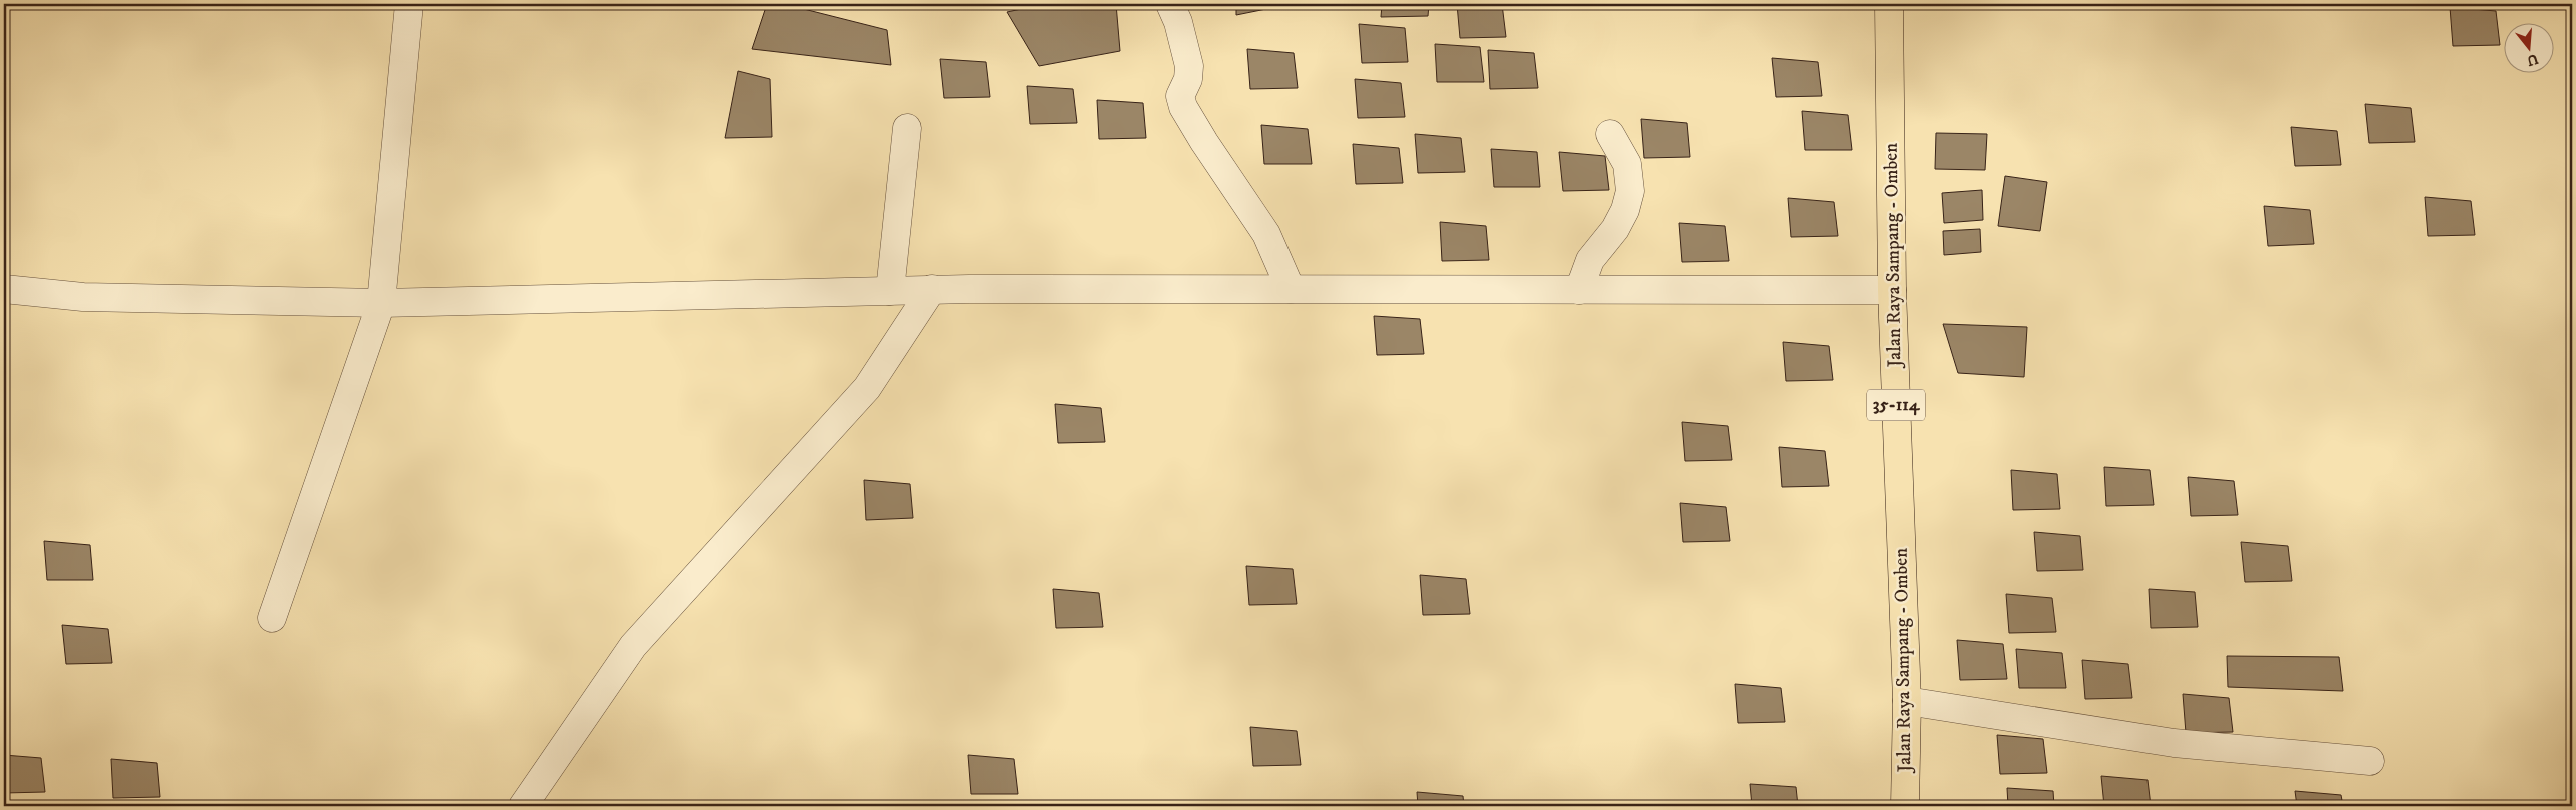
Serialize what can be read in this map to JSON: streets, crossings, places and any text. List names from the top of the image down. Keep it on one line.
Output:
{"streets":{"main road":["Jalan Raya Sampang - Omben","35-114"]},"north":"bottom"}
